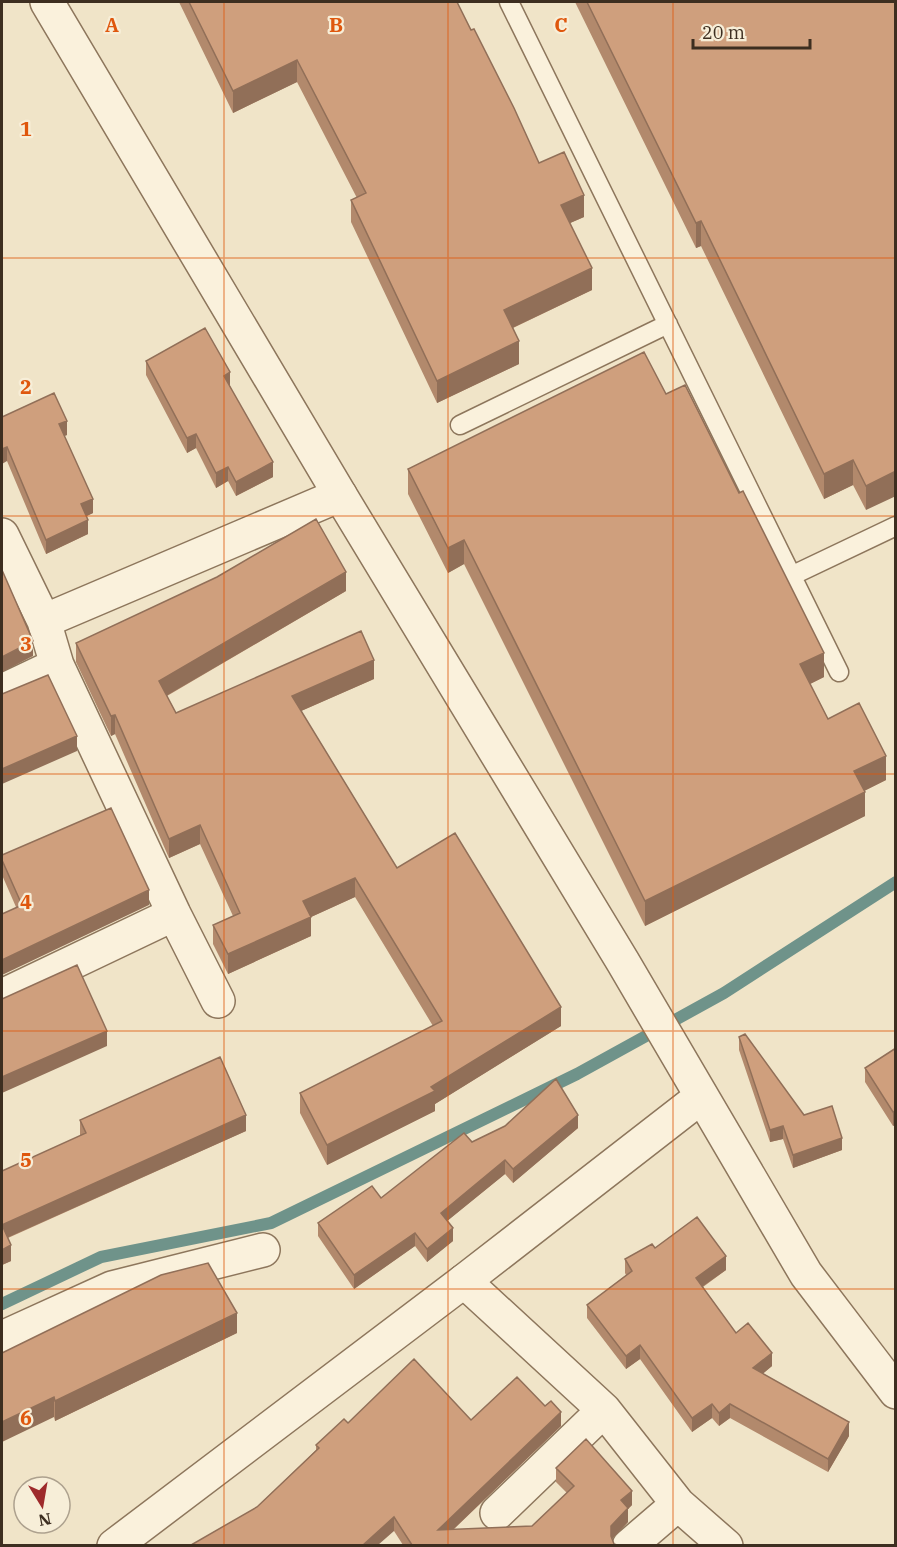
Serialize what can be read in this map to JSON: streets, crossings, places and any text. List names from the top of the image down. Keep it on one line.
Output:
{"scale_bar":"20 m","north":"bottom","grid":{"columns":["A","B","C"],"rows":["1","2","3","4","5","6"]}}
